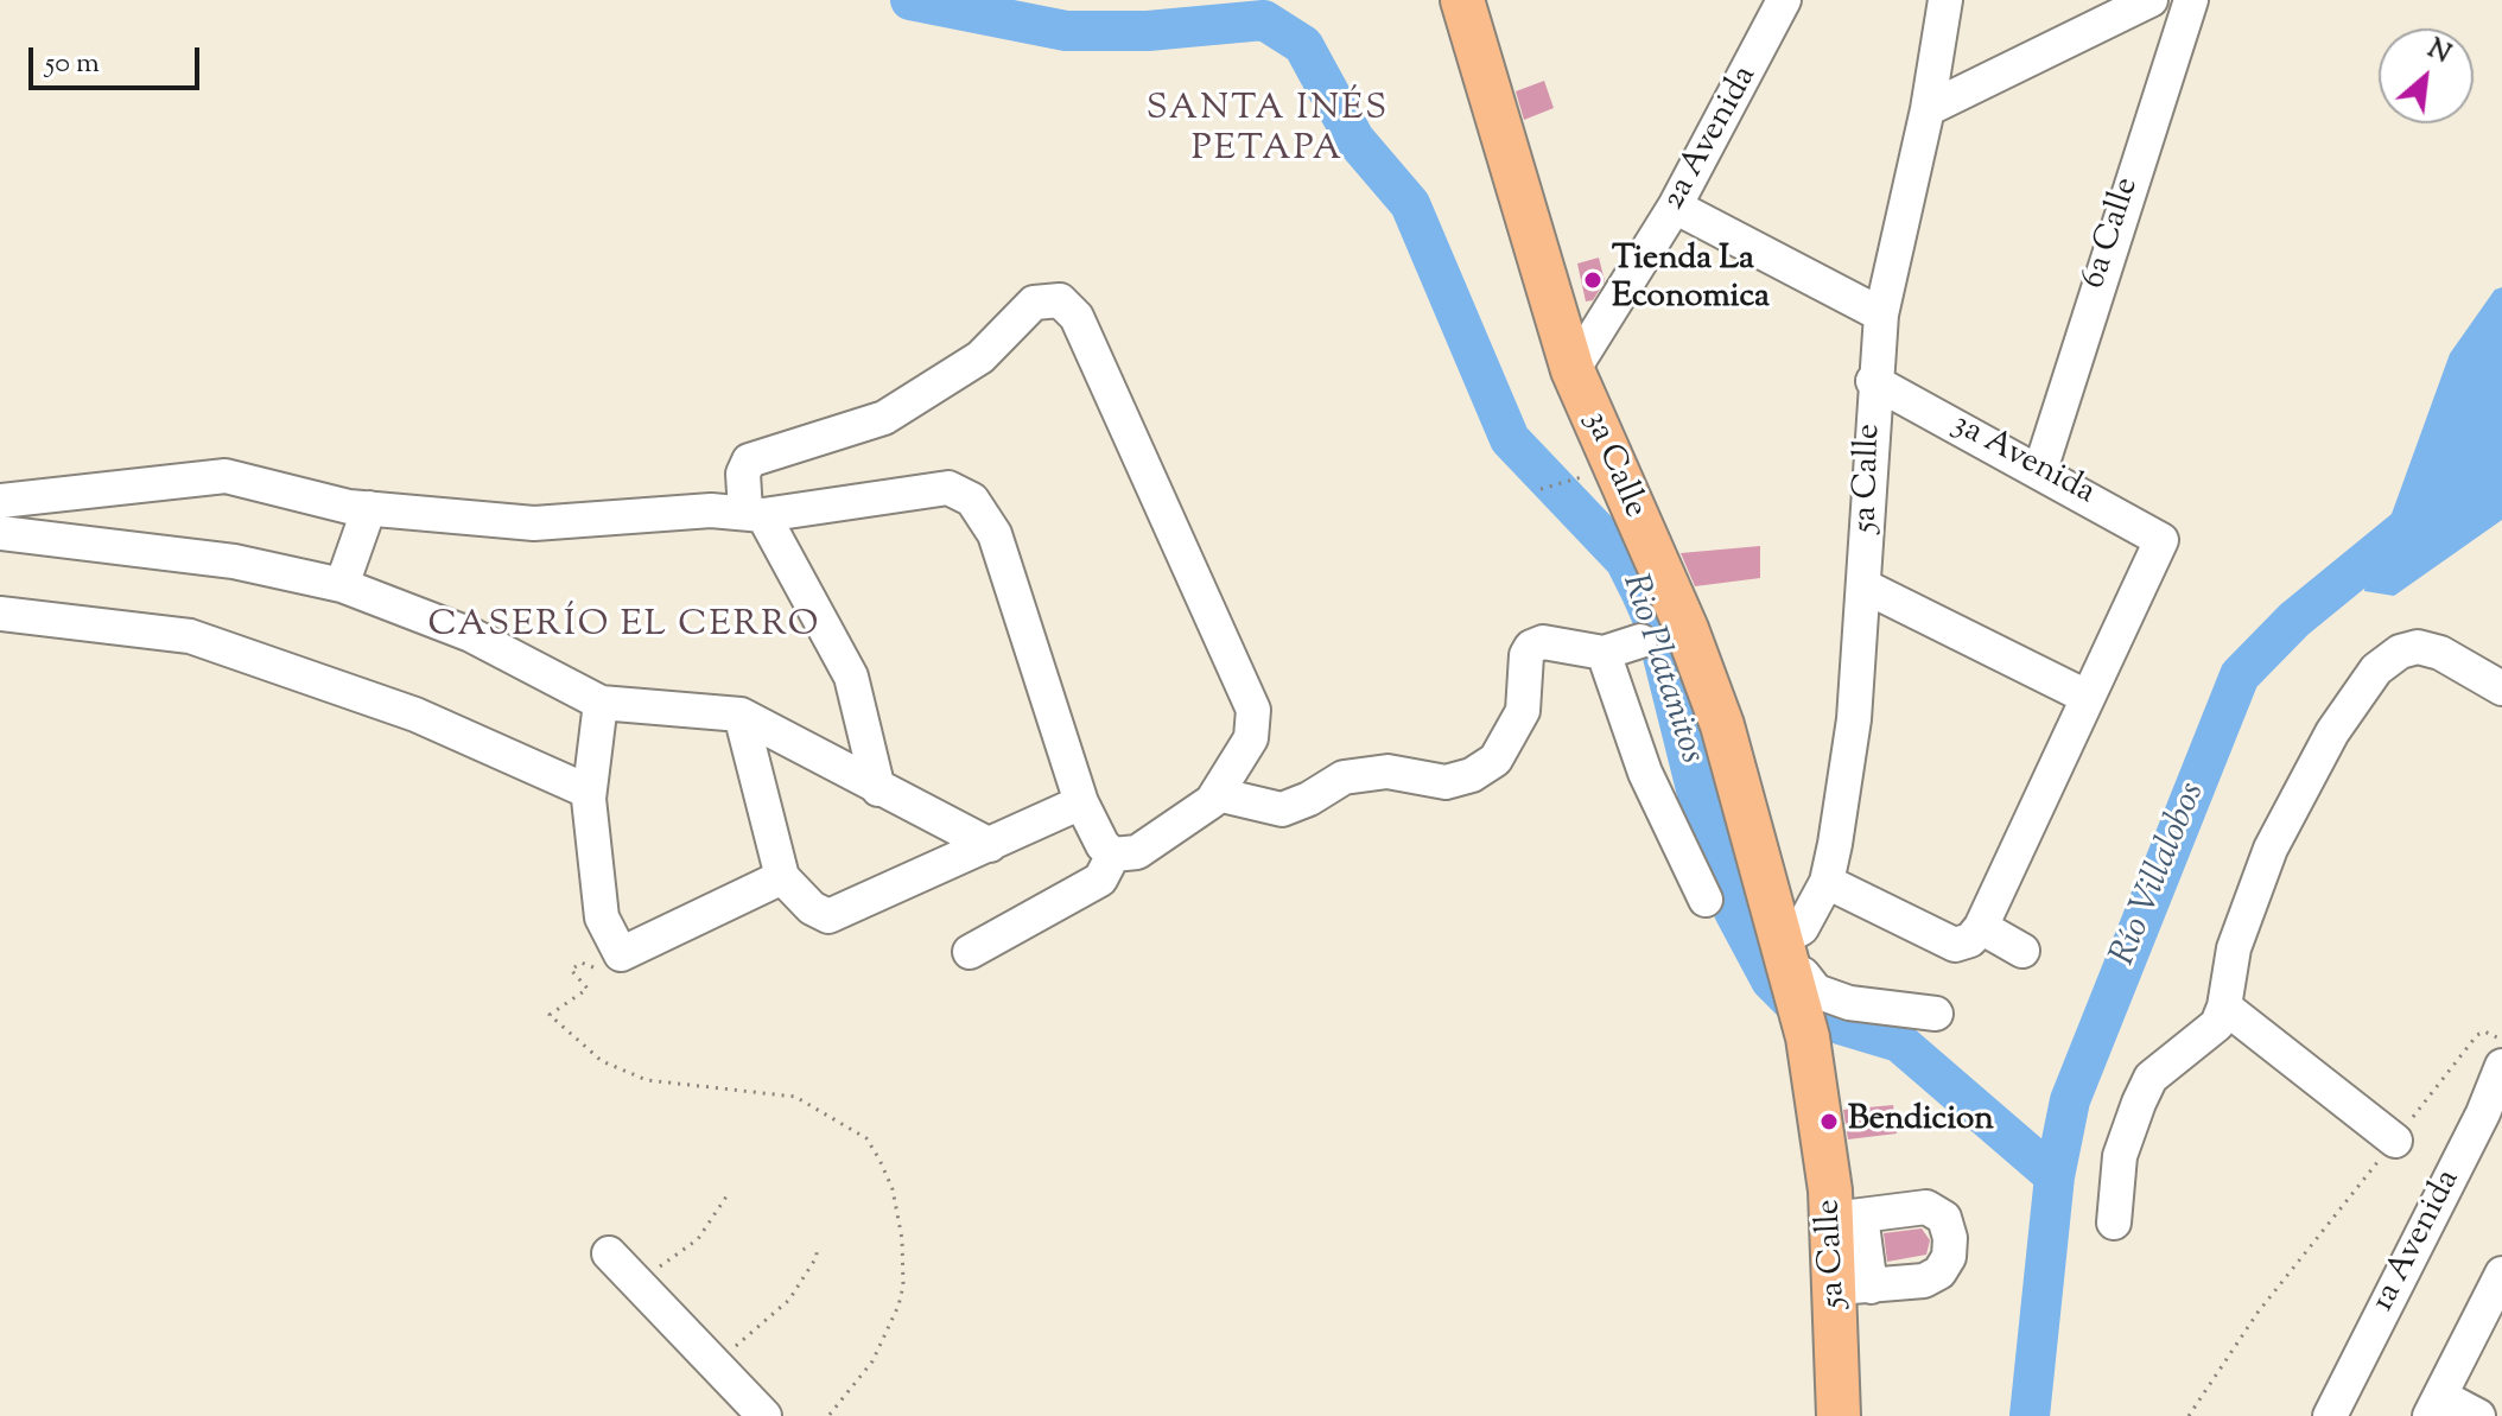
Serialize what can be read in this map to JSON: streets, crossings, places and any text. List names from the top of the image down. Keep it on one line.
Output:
{"streets":{"main road":["3a Calle","5a Calle"],"street":["2a Avenida","6a Calle","3a Avenida","1a Avenida"]},"crossings":[["2a Avenida","3a Calle"],["6a Calle","3a Avenida"],["3a Avenida","5a Calle"],["3a Calle","5a Calle"]],"districts":["SANTA INÉS PETAPA","CASERÍO EL CERRO"],"water":["Rio Platanitos","Río Villalobos"],"places":["Tienda La Economica","Bendicion"],"scale_bar":"50 m","north":"top right"}
